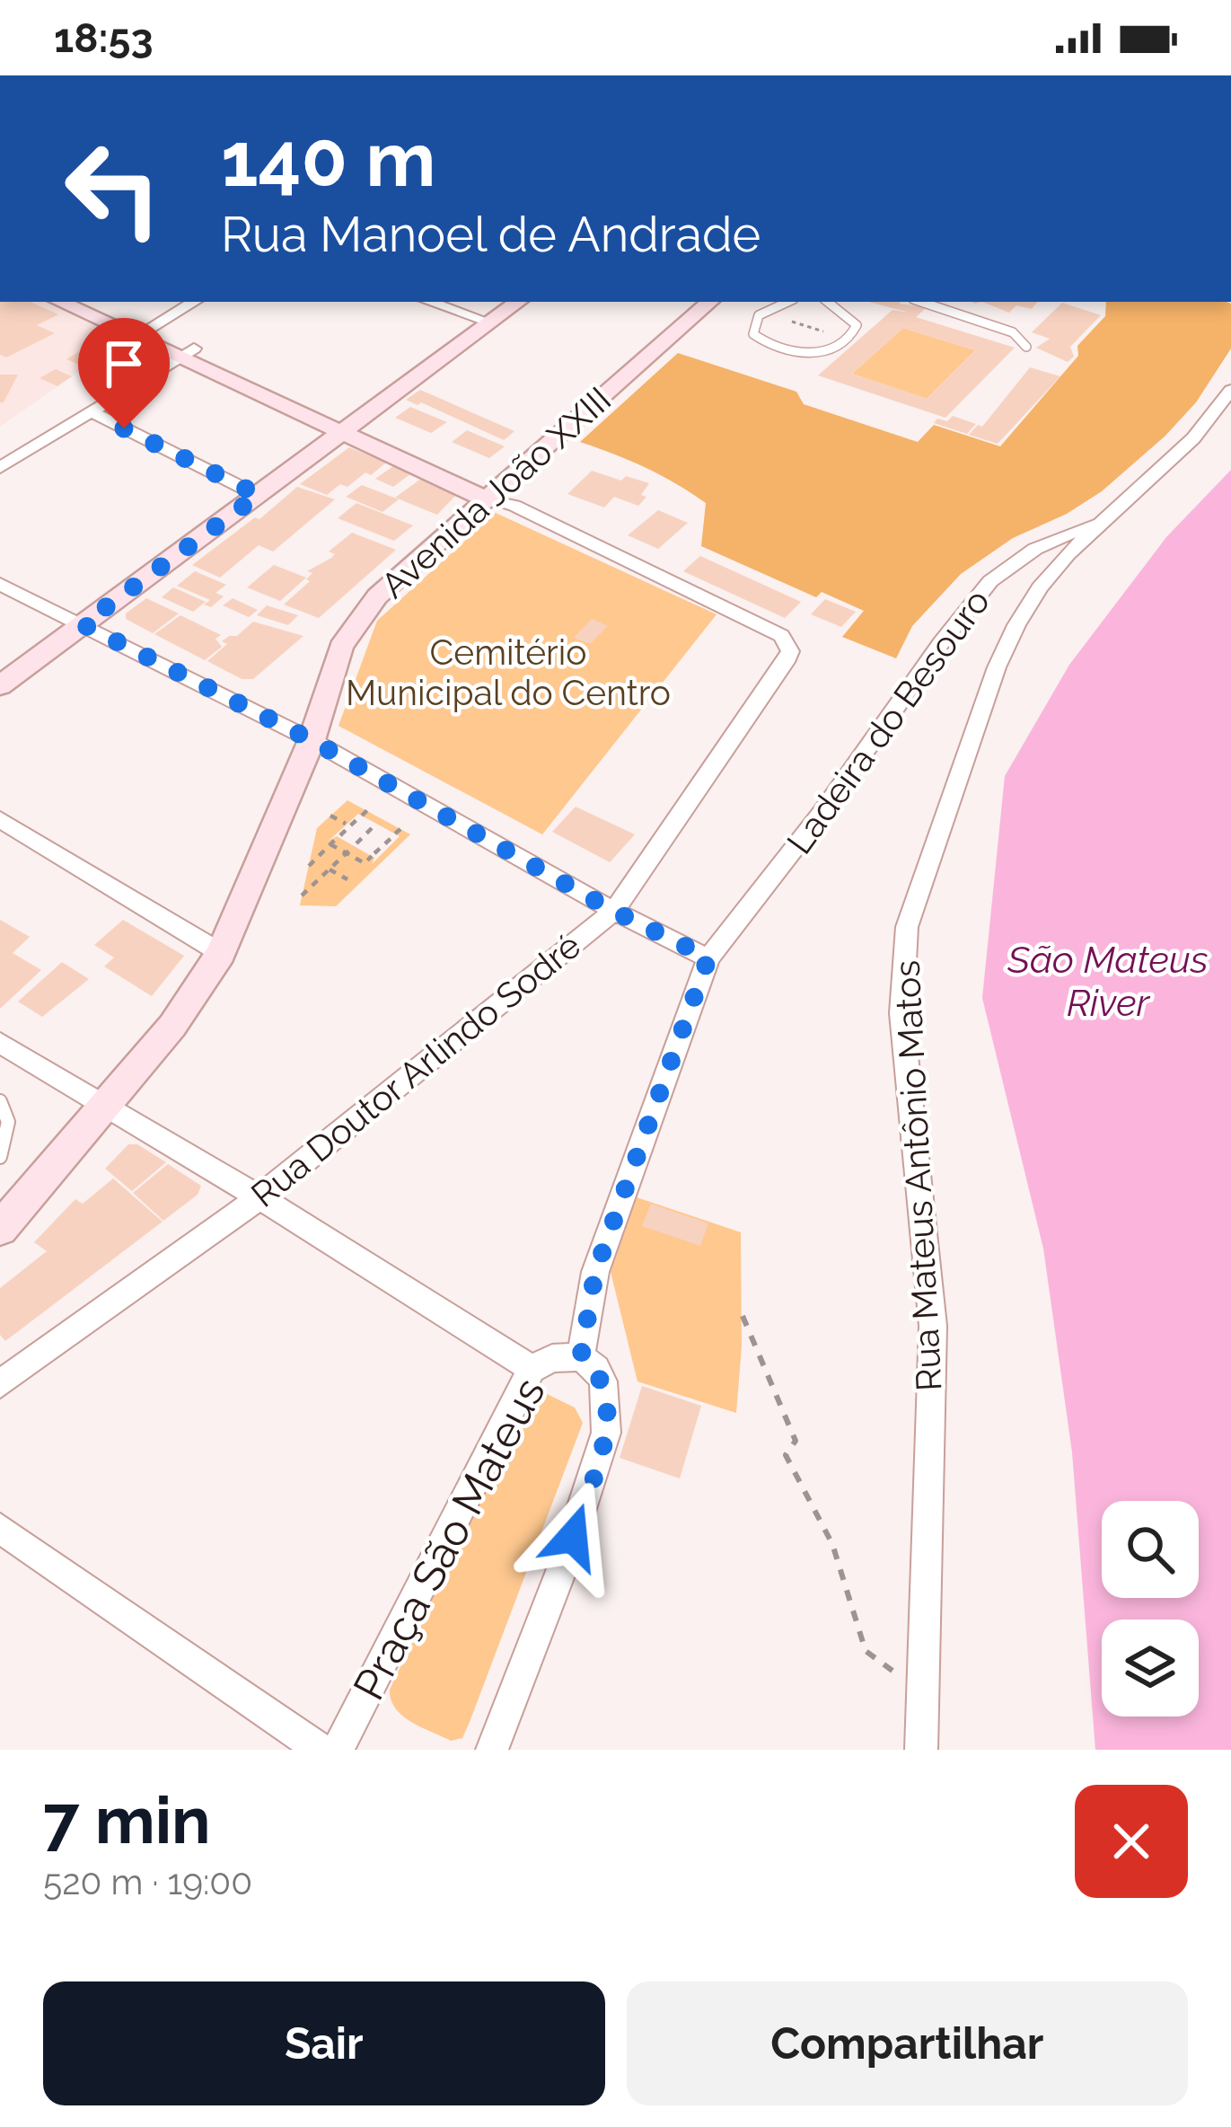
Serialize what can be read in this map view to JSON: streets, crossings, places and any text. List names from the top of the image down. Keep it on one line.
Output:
{"streets":{"street":["Avenida João XXIII","Ladeira do Besouro","Rua Doutor Arlindo Sodré","Rua Mateus Antônio Matos","Praça São Mateus"]},"crossings":[["Avenida João XXIII","Rua Doutor Arlindo Sodré"],["Ladeira do Besouro","Rua Mateus Antônio Matos"],["Ladeira do Besouro","Praça São Mateus"]],"water":["São Mateus River"],"parks":["Cemitério Municipal do Centro"],"page":{"status":"18:53","turn":["140 m","Rua Manoel de Andrade"],"heading":["7 min","520 m · 19:00"],"buttons":["Sair","Compartilhar"]}}
